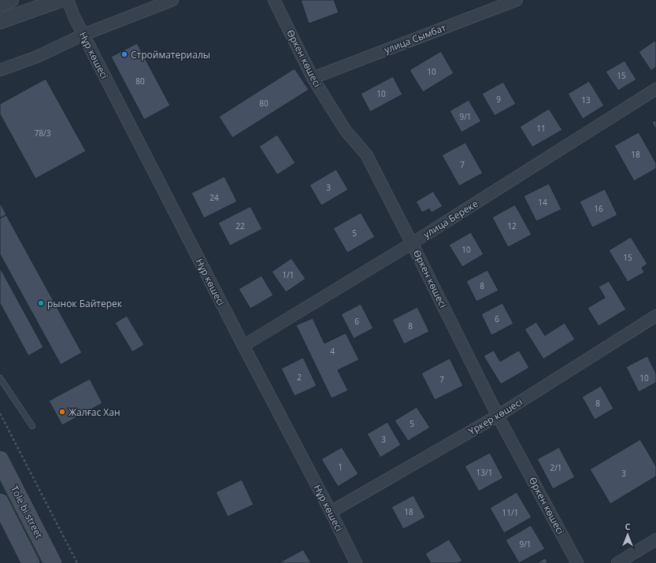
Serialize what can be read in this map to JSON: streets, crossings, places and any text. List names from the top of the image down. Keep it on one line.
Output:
{"streets":{"main road":["Tole bi street"],"street":["улица Сымбат","Нұр көшесі","Өркен көшесі","улица Береке","Үркер көшесі"]},"crossings":[["улица Сымбат","Өркен көшесі"],["Нұр көшесі","улица Береке"],["Нұр көшесі","Үркер көшесі"],["Өркен көшесі","улица Береке"],["Өркен көшесі","Үркер көшесі"]],"places":["Стройматериалы","рынок Байтерек","Жалғас Хан"],"house_numbers":["10","15","80","10","9","13","80","9/1","11","78/3","18","7","3","24","14","16","22","12","5","10","15","1/1","8","6","6","8","4","2","10","7","8","5","3","1","2/1","13/1","3","18","11/1","9/1"],"north":"top"}
